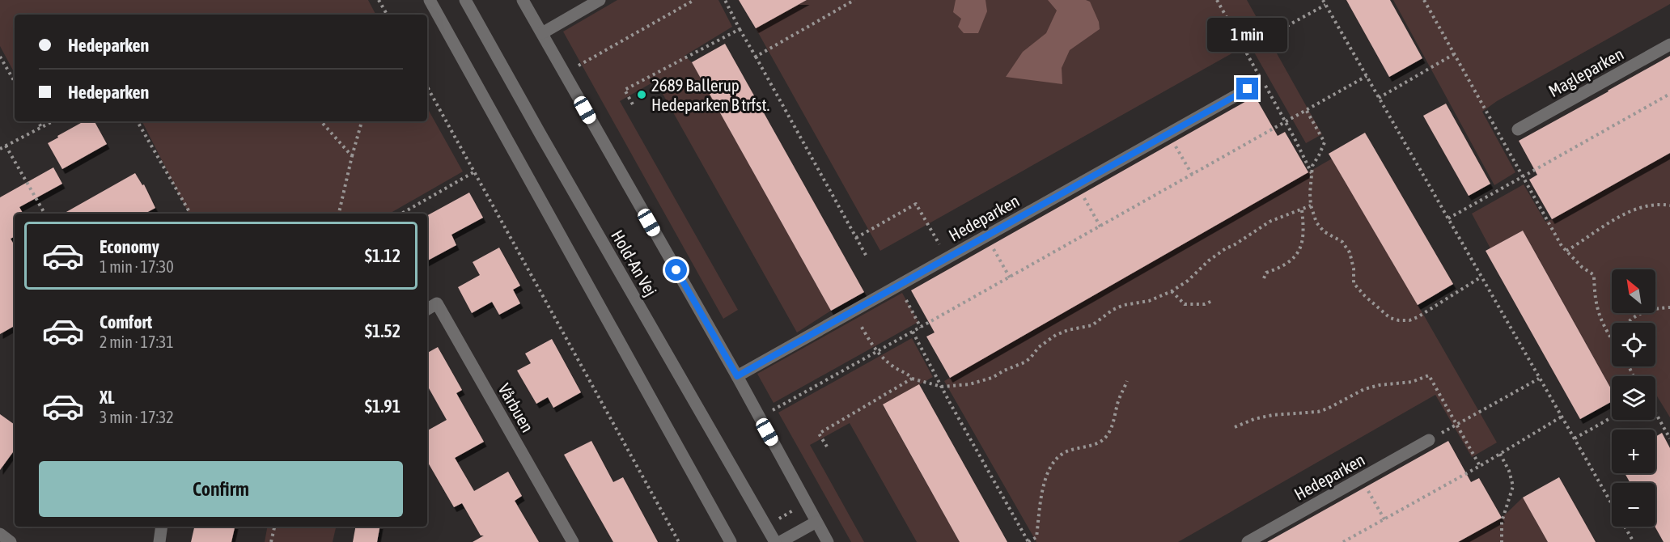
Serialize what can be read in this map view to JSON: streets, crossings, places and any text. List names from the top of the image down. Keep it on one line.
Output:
{"streets":{"street":["Magleparken","Hedeparken","Hold-An Vej","Vårbuen"]},"places":["2689 Ballerup Hedeparken B trfst."],"north":"top left","page":{"banner":["Hedeparken","Hedeparken"],"bubble":"1 min","list":[{"name":"Economy","note":"1 min · 17:30","value":"$1.12"},{"name":"Comfort","note":"2 min · 17:31","value":"$1.52"},{"name":"XL","note":"3 min · 17:32","value":"$1.91"}],"map_buttons":["+","−"],"buttons":"Confirm"}}
